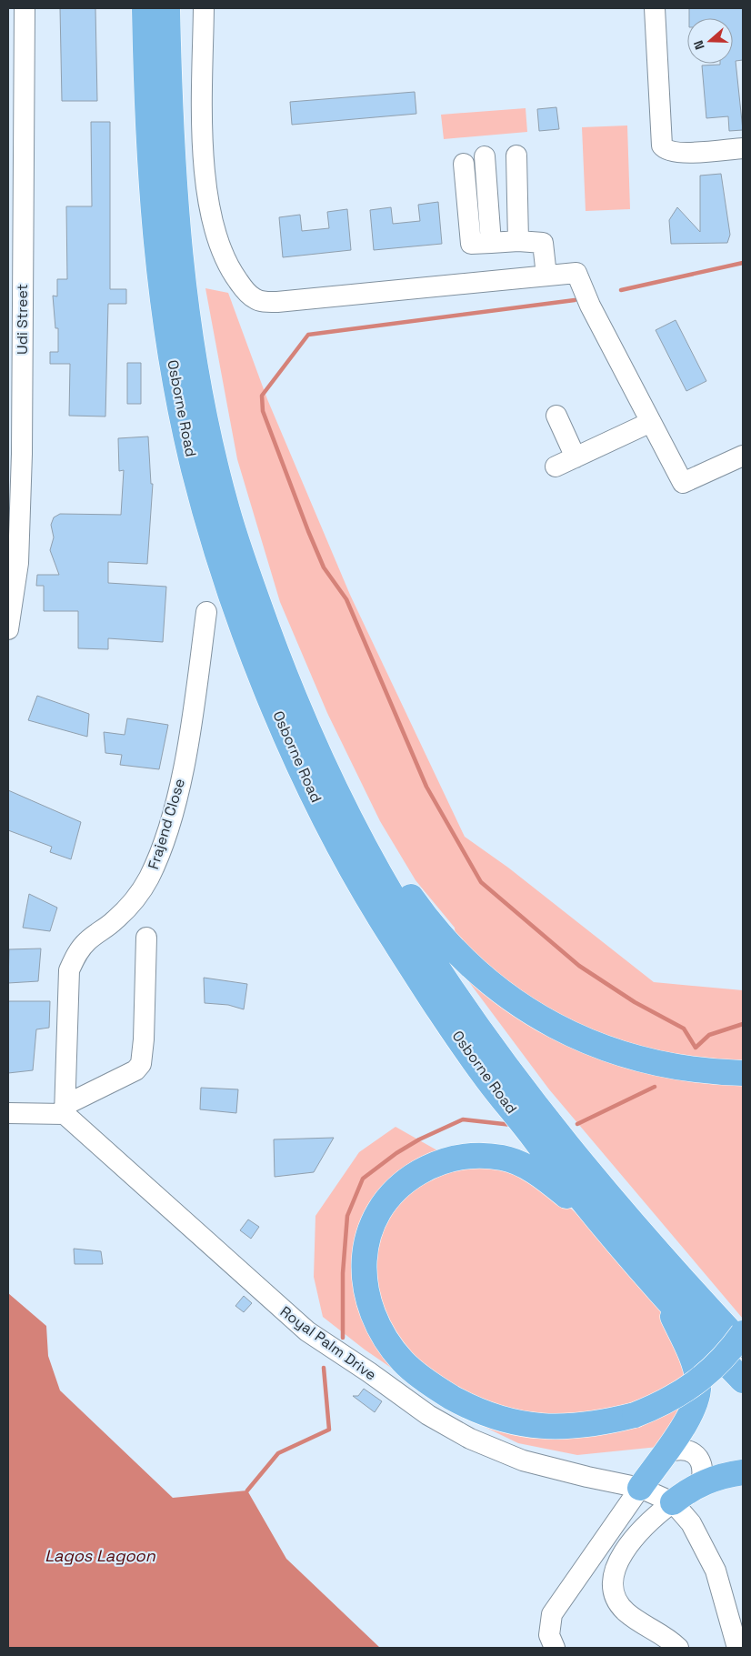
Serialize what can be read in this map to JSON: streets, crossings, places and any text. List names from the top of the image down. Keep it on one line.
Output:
{"streets":{"main road":["Osborne Road"],"street":["Udi Street","Frajend Close","Royal Palm Drive"]},"crossings":[["Frajend Close","Royal Palm Drive"]],"water":["Lagos Lagoon"],"north":"left"}
